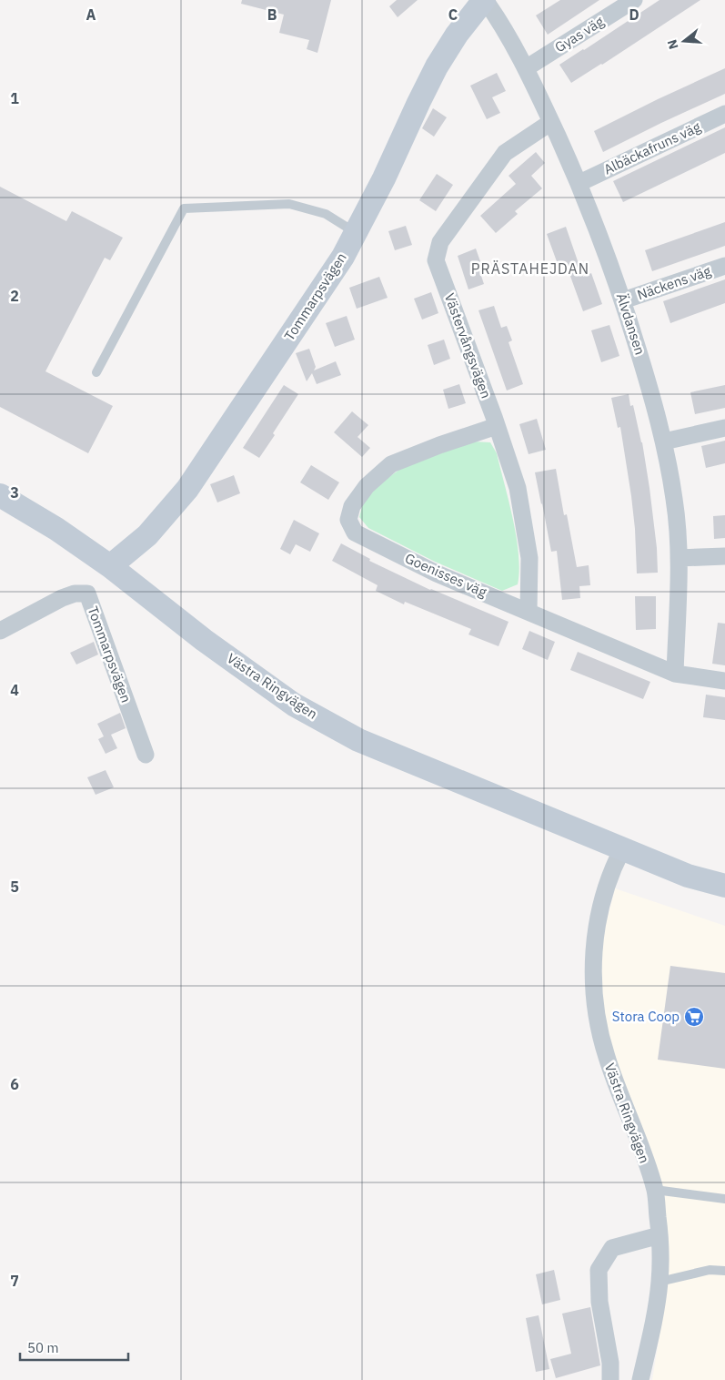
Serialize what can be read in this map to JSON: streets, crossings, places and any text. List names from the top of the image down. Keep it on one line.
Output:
{"streets":{"main road":["Tommarpsvägen","Västra Ringvägen"],"street":["Gyas väg","Albäckafruns väg","Näckens väg","Älvdansen","Västervångsvägen","Goenisses väg"]},"crossings":[["Gyas väg","Älvdansen"],["Albäckafruns väg","Älvdansen"],["Näckens väg","Älvdansen"],["Tommarpsvägen","Älvdansen"],["Tommarpsvägen","Västra Ringvägen"],["Älvdansen","Västervångsvägen"],["Älvdansen","Goenisses väg"],["Västervångsvägen","Goenisses väg"]],"districts":["PRÄSTAHEJDAN"],"places":{"supermarket":["Stora Coop"]},"scale_bar":"50 m","north":"left","grid":{"columns":["A","B","C","D"],"rows":["1","2","3","4","5","6","7"]}}
